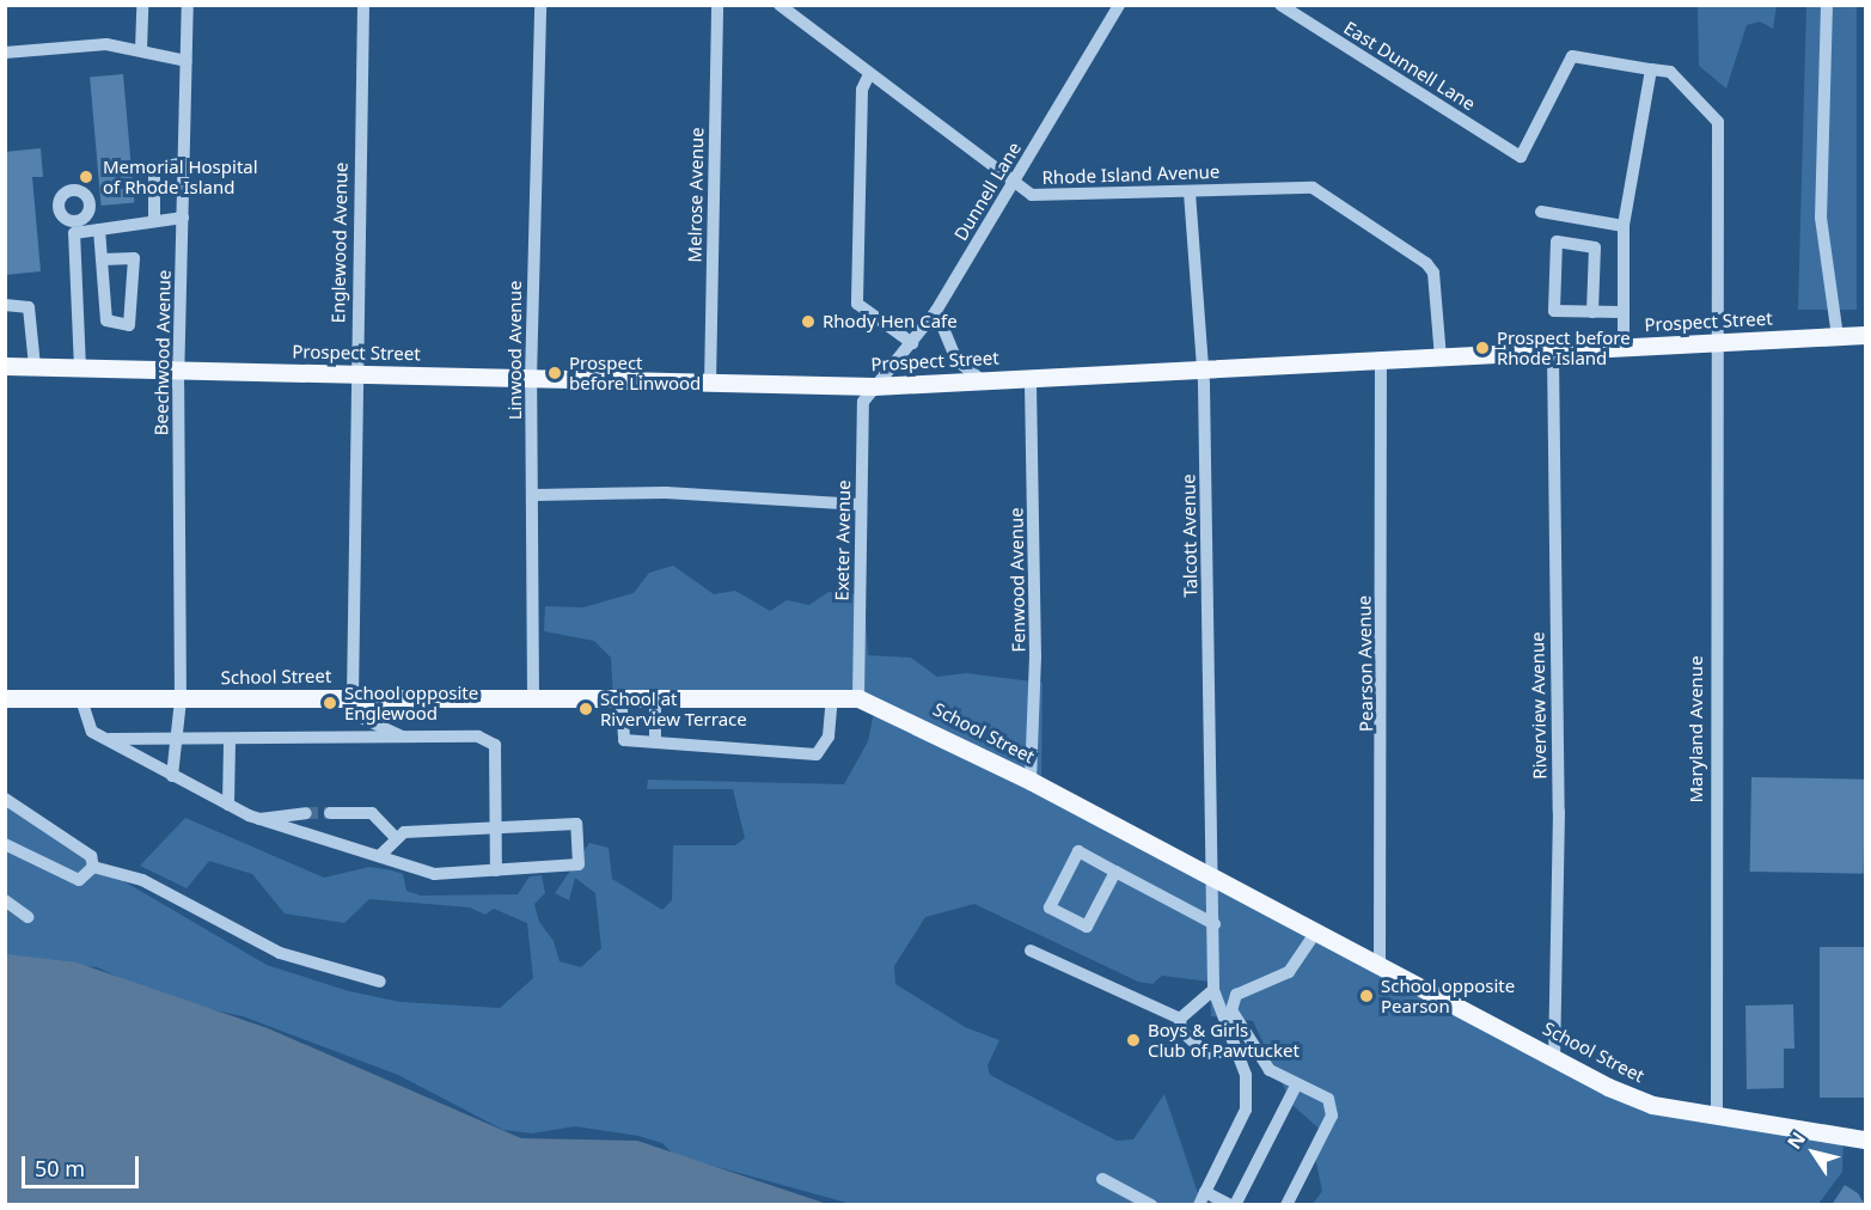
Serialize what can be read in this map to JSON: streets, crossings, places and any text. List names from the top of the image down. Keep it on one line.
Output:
{"streets":{"main road":["Prospect Street","School Street"],"street":["East Dunnell Lane","Rhode Island Avenue","Dunnell Lane","Melrose Avenue","Englewood Avenue","Linwood Avenue","Beechwood Avenue","Talcott Avenue","Exeter Avenue","Fenwood Avenue","Pearson Avenue","Riverview Avenue","Maryland Avenue"]},"crossings":[["East Dunnell Lane","Maryland Avenue"],["Rhode Island Avenue","Dunnell Lane"],["Rhode Island Avenue","Prospect Street"],["Rhode Island Avenue","Talcott Avenue"],["Dunnell Lane","Prospect Street"],["Dunnell Lane","Exeter Avenue"],["Melrose Avenue","Prospect Street"],["Englewood Avenue","Prospect Street"],["Englewood Avenue","School Street"],["Prospect Street","Linwood Avenue"],["Prospect Street","Beechwood Avenue"],["Prospect Street","Talcott Avenue"],["Prospect Street","Exeter Avenue"],["Prospect Street","Fenwood Avenue"],["Prospect Street","Pearson Avenue"],["Prospect Street","Riverview Avenue"],["Prospect Street","Maryland Avenue"],["Linwood Avenue","School Street"],["Beechwood Avenue","School Street"],["Talcott Avenue","School Street"],["Exeter Avenue","School Street"],["Fenwood Avenue","School Street"],["Pearson Avenue","School Street"],["School Street","Riverview Avenue"],["School Street","Maryland Avenue"]],"places":["Memorial Hospital of Rhode Island","Rhody Hen Cafe","Prospect before Rhode Island","Prospect before Linwood","School opposite Englewood","School at Riverview Terrace","School opposite Pearson","Boys & Girls Club of Pawtucket"],"scale_bar":"50 m","north":"top left"}
